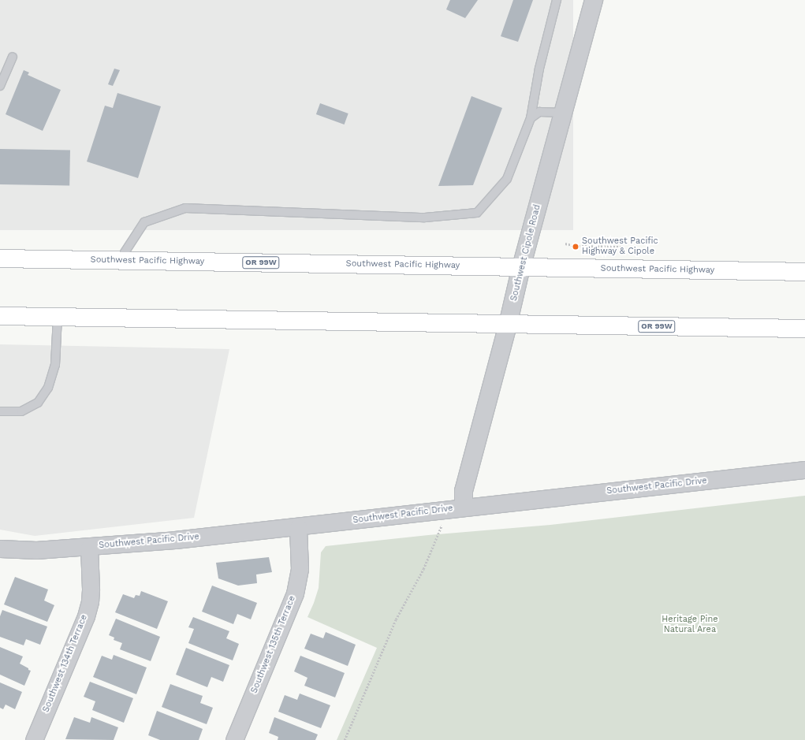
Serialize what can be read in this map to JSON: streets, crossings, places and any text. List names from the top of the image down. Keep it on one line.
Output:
{"streets":{"highway":["Southwest Pacific Highway","OR 99W"],"street":["Southwest Cipole Road","Southwest Pacific Drive","Southwest 135th Terrace","Southwest 134th Terrace"]},"crossings":[["Southwest Cipole Road","Southwest Pacific Highway"],["Southwest Cipole Road","OR 99W"],["Southwest Cipole Road","Southwest Pacific Drive"],["Southwest Pacific Drive","Southwest 135th Terrace"],["Southwest Pacific Drive","Southwest 134th Terrace"]],"parks":["Heritage Pine Natural Area"],"places":["Southwest Pacific Highway & Cipole"]}
